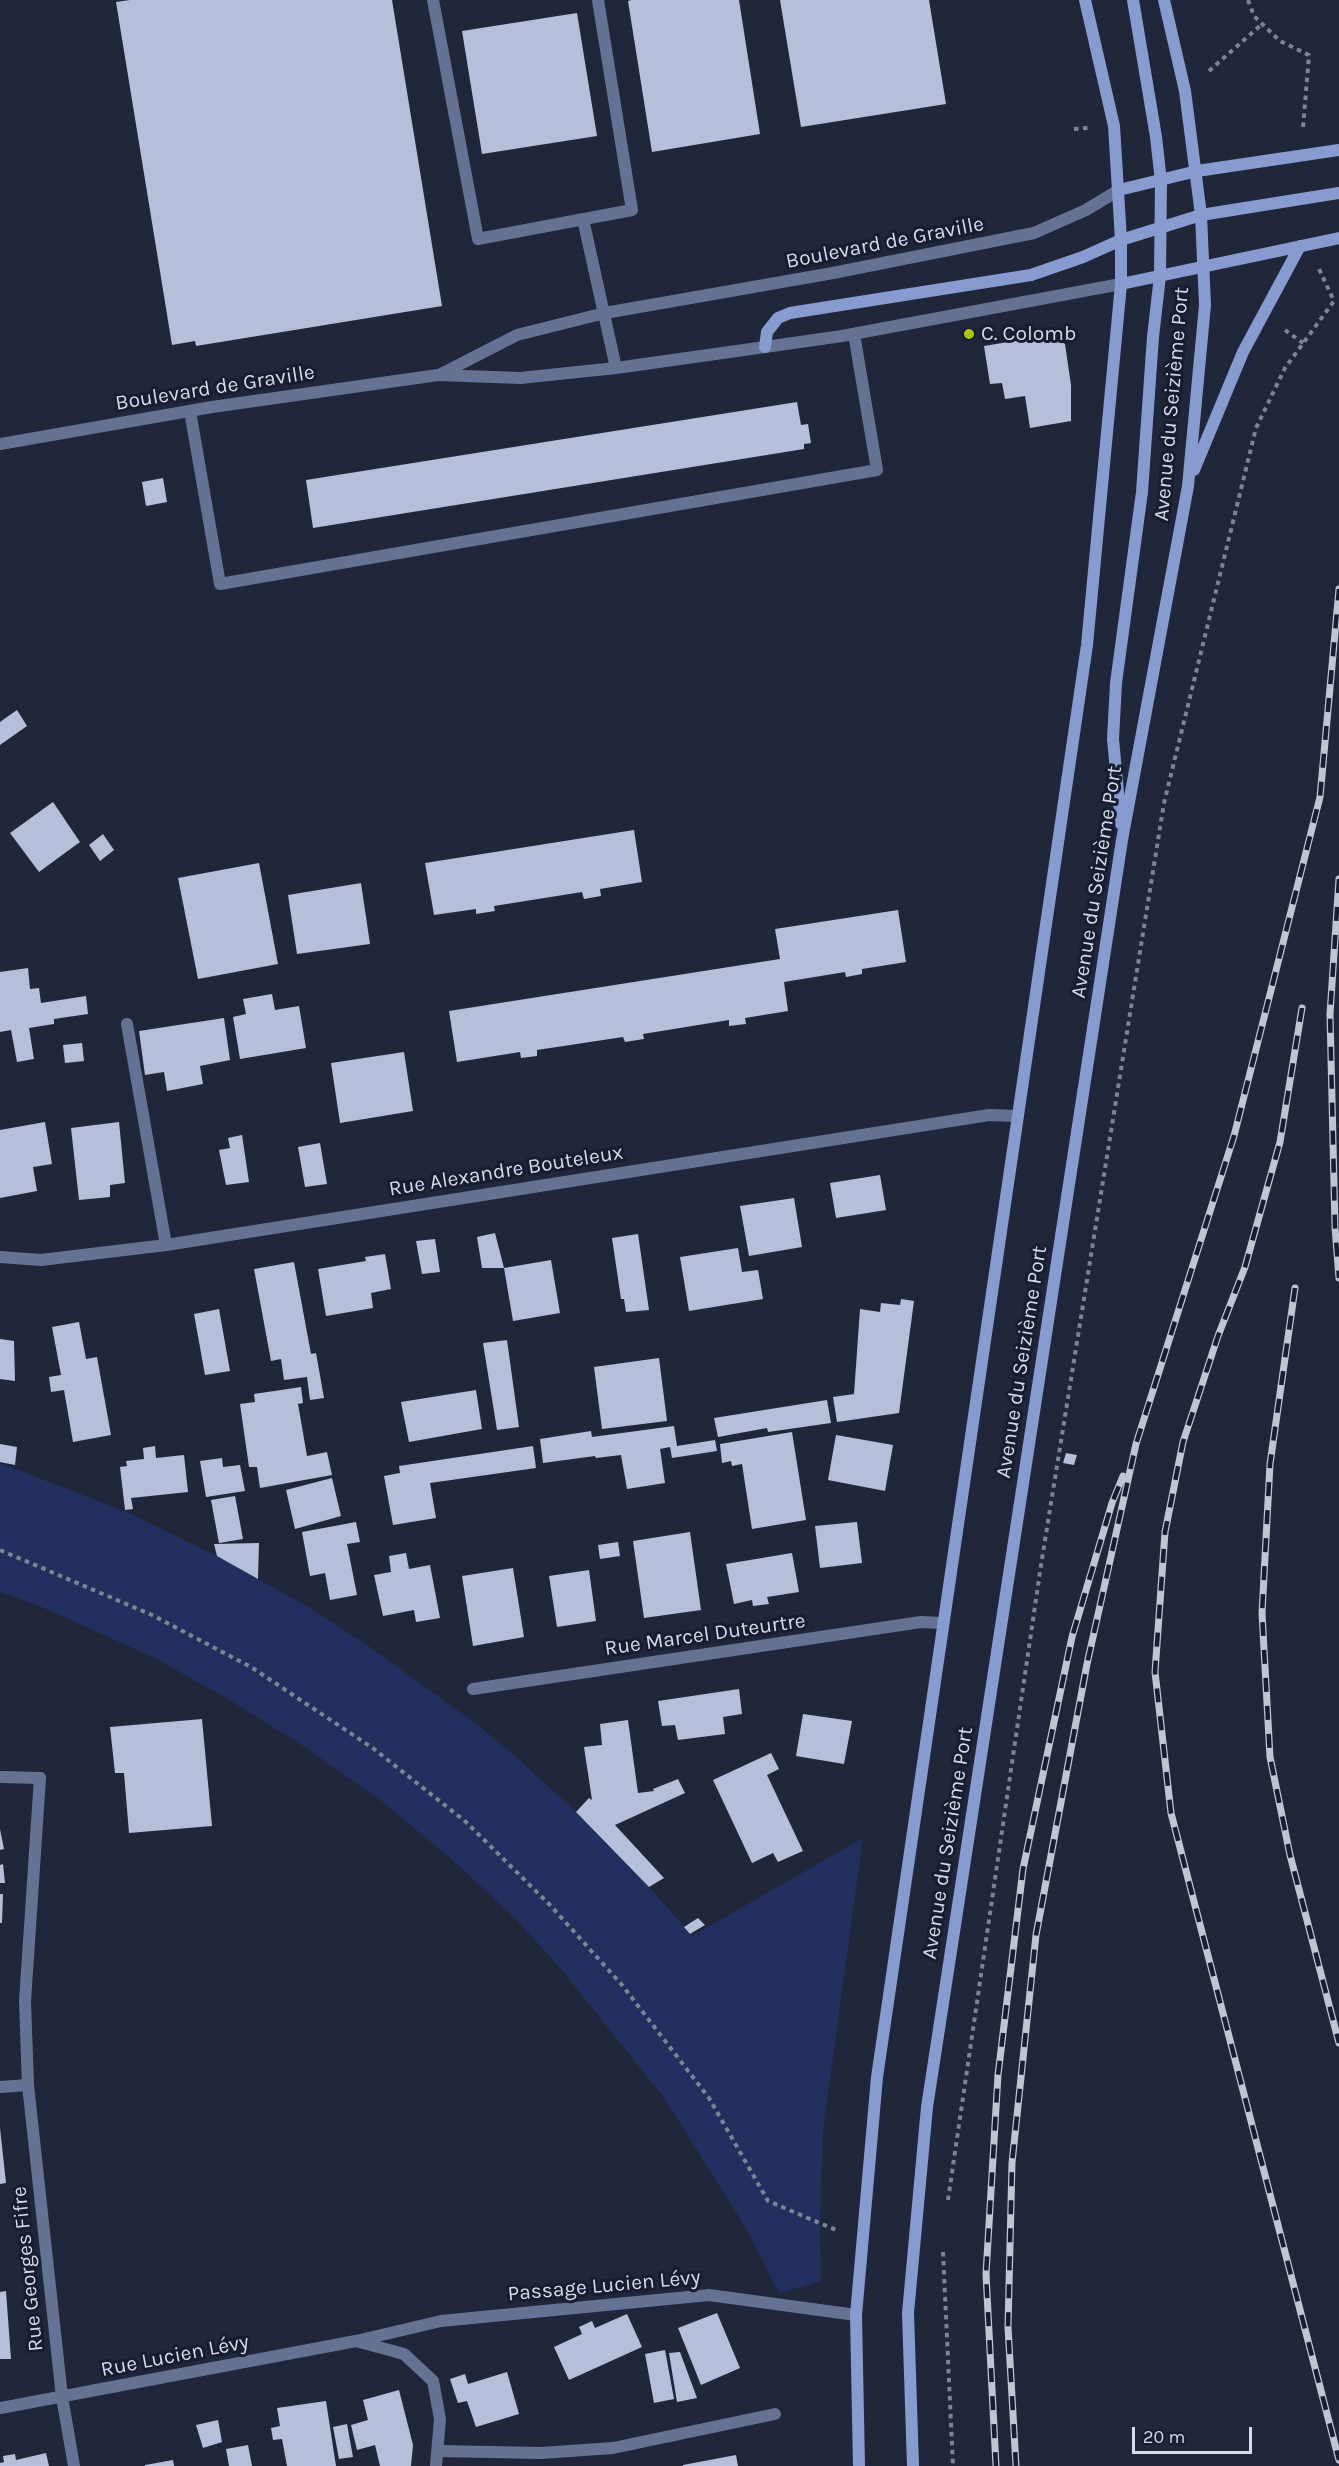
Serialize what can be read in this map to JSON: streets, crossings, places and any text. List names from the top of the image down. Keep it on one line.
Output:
{"streets":{"main road":["Boulevard de Graville","Avenue du Seizième Port"],"street":["Rue Alexandre Bouteleux","Rue Marcel Duteurtre","Rue Georges Fifre","Passage Lucien Lévy","Rue Lucien Lévy"]},"crossings":[["Boulevard de Graville","Avenue du Seizième Port"],["Avenue du Seizième Port","Rue Alexandre Bouteleux"],["Avenue du Seizième Port","Rue Marcel Duteurtre"],["Avenue du Seizième Port","Passage Lucien Lévy"],["Rue Georges Fifre","Rue Lucien Lévy"],["Passage Lucien Lévy","Rue Lucien Lévy"]],"places":["C. Colomb"],"scale_bar":"20 m"}
